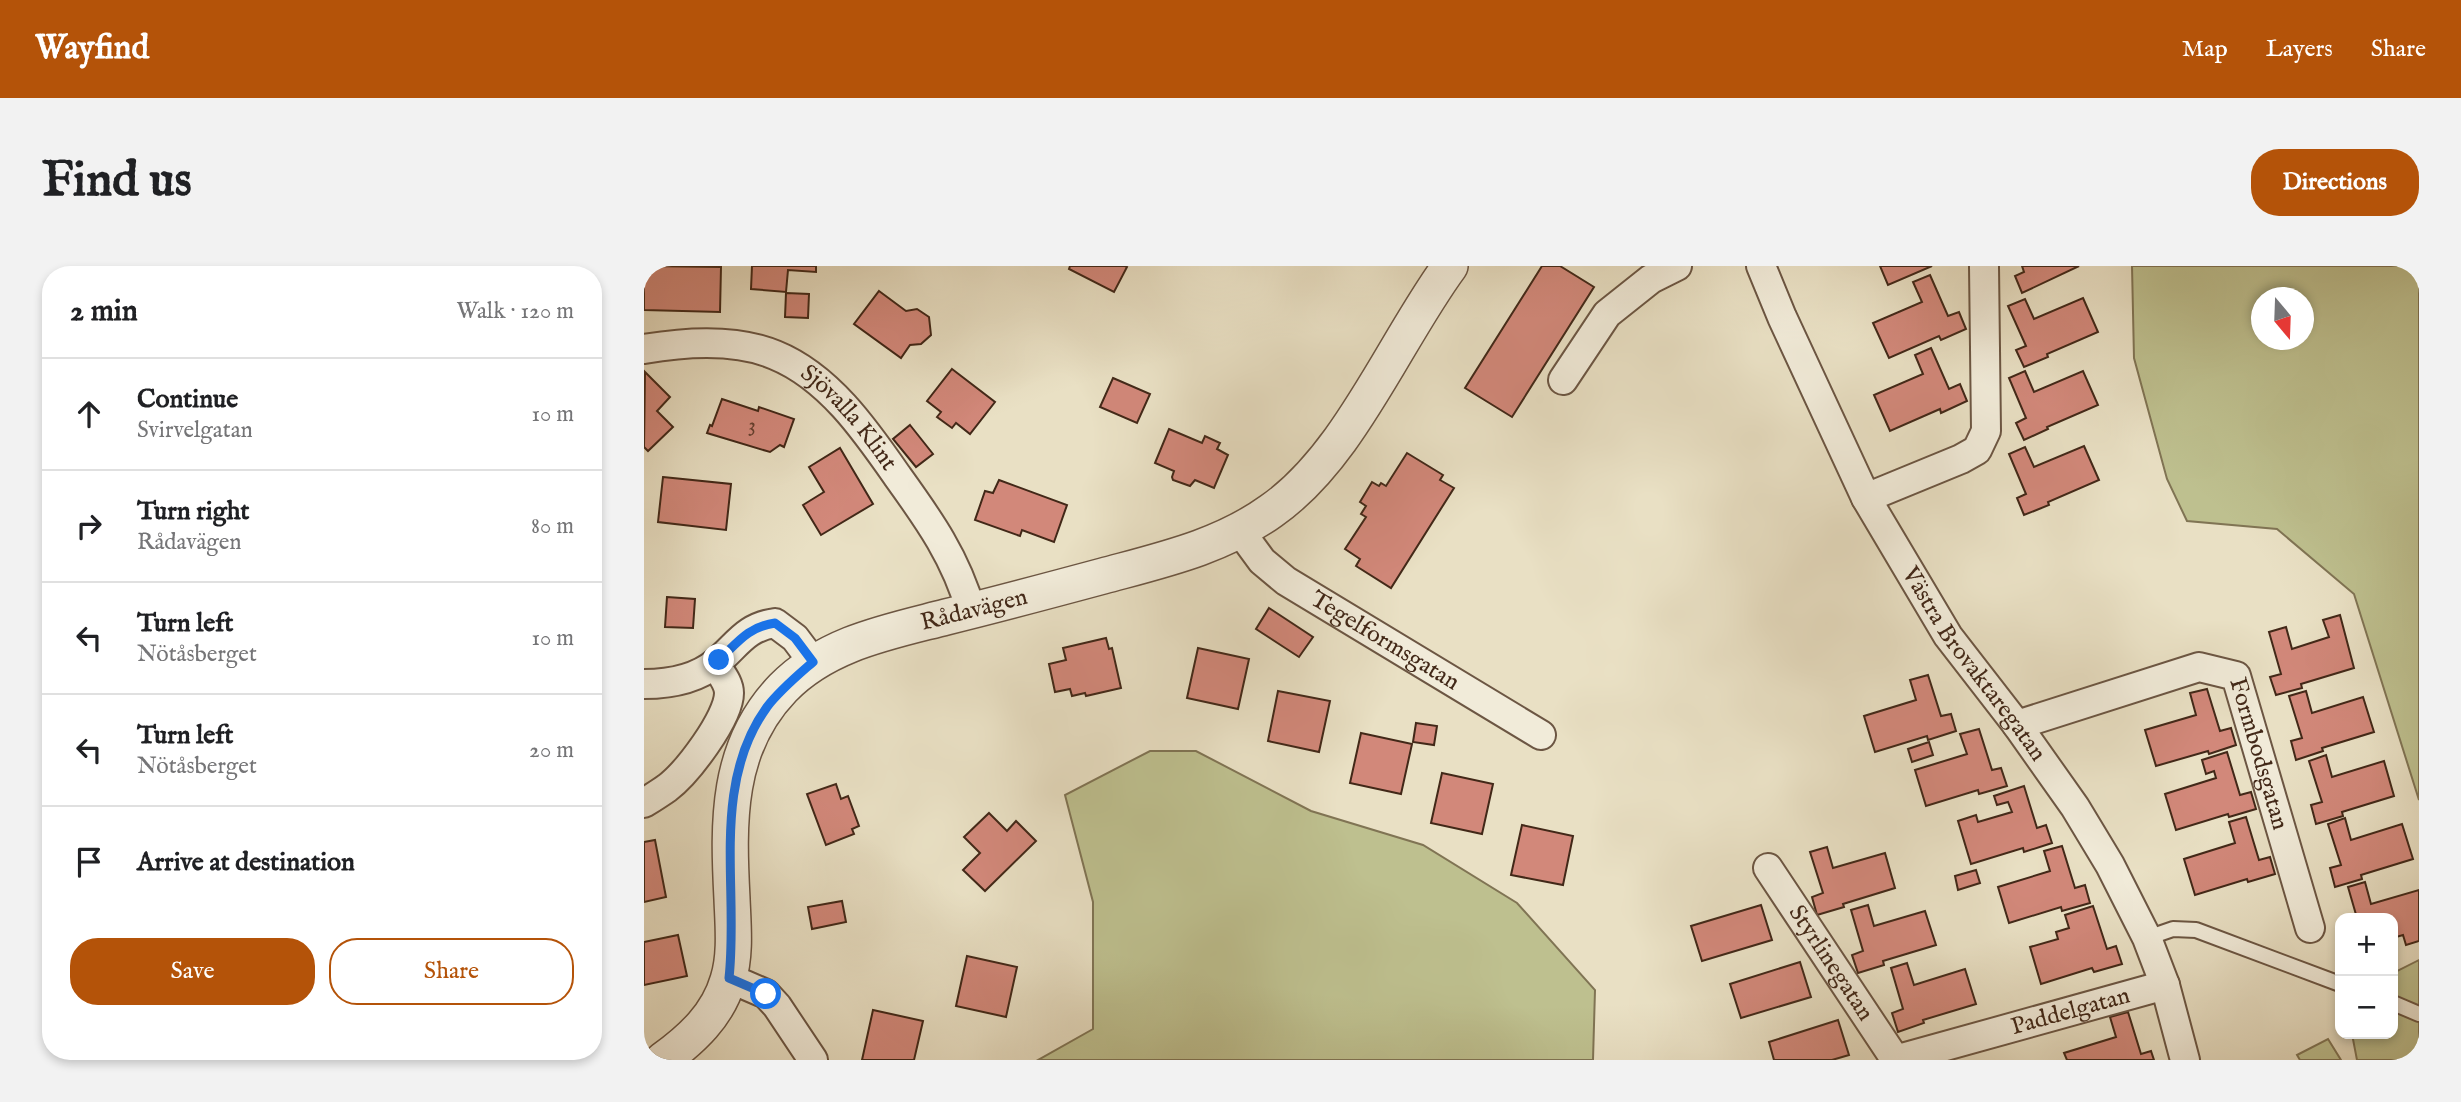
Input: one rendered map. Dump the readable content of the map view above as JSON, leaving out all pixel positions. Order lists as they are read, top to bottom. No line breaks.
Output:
{"streets":{"street":["Sjövalla Klint","Rådavägen","Tegelformsgatan","Västra Brovaktaregatan","Formbodsgatan","Styrlinegatan","Paddelgatan"]},"crossings":[["Sjövalla Klint","Rådavägen"],["Rådavägen","Tegelformsgatan"],["Västra Brovaktaregatan","Formbodsgatan"],["Västra Brovaktaregatan","Paddelgatan"],["Styrlinegatan","Paddelgatan"]],"house_numbers":["3"],"north":"bottom","page":{"header":"Wayfind","nav":["Map","Layers","Share"],"buttons":["Directions",["Save","Share"]],"title":"Find us","heading":["2 min","Walk · 120 m"],"list":[["Continue","Svirvelgatan","10 m"],["Turn right","Rådavägen","80 m"],["Turn left","Nötåsberget","10 m"],["Turn left","Nötåsberget","20 m"],"Arrive at destination"],"map_buttons":["+","−"]}}
